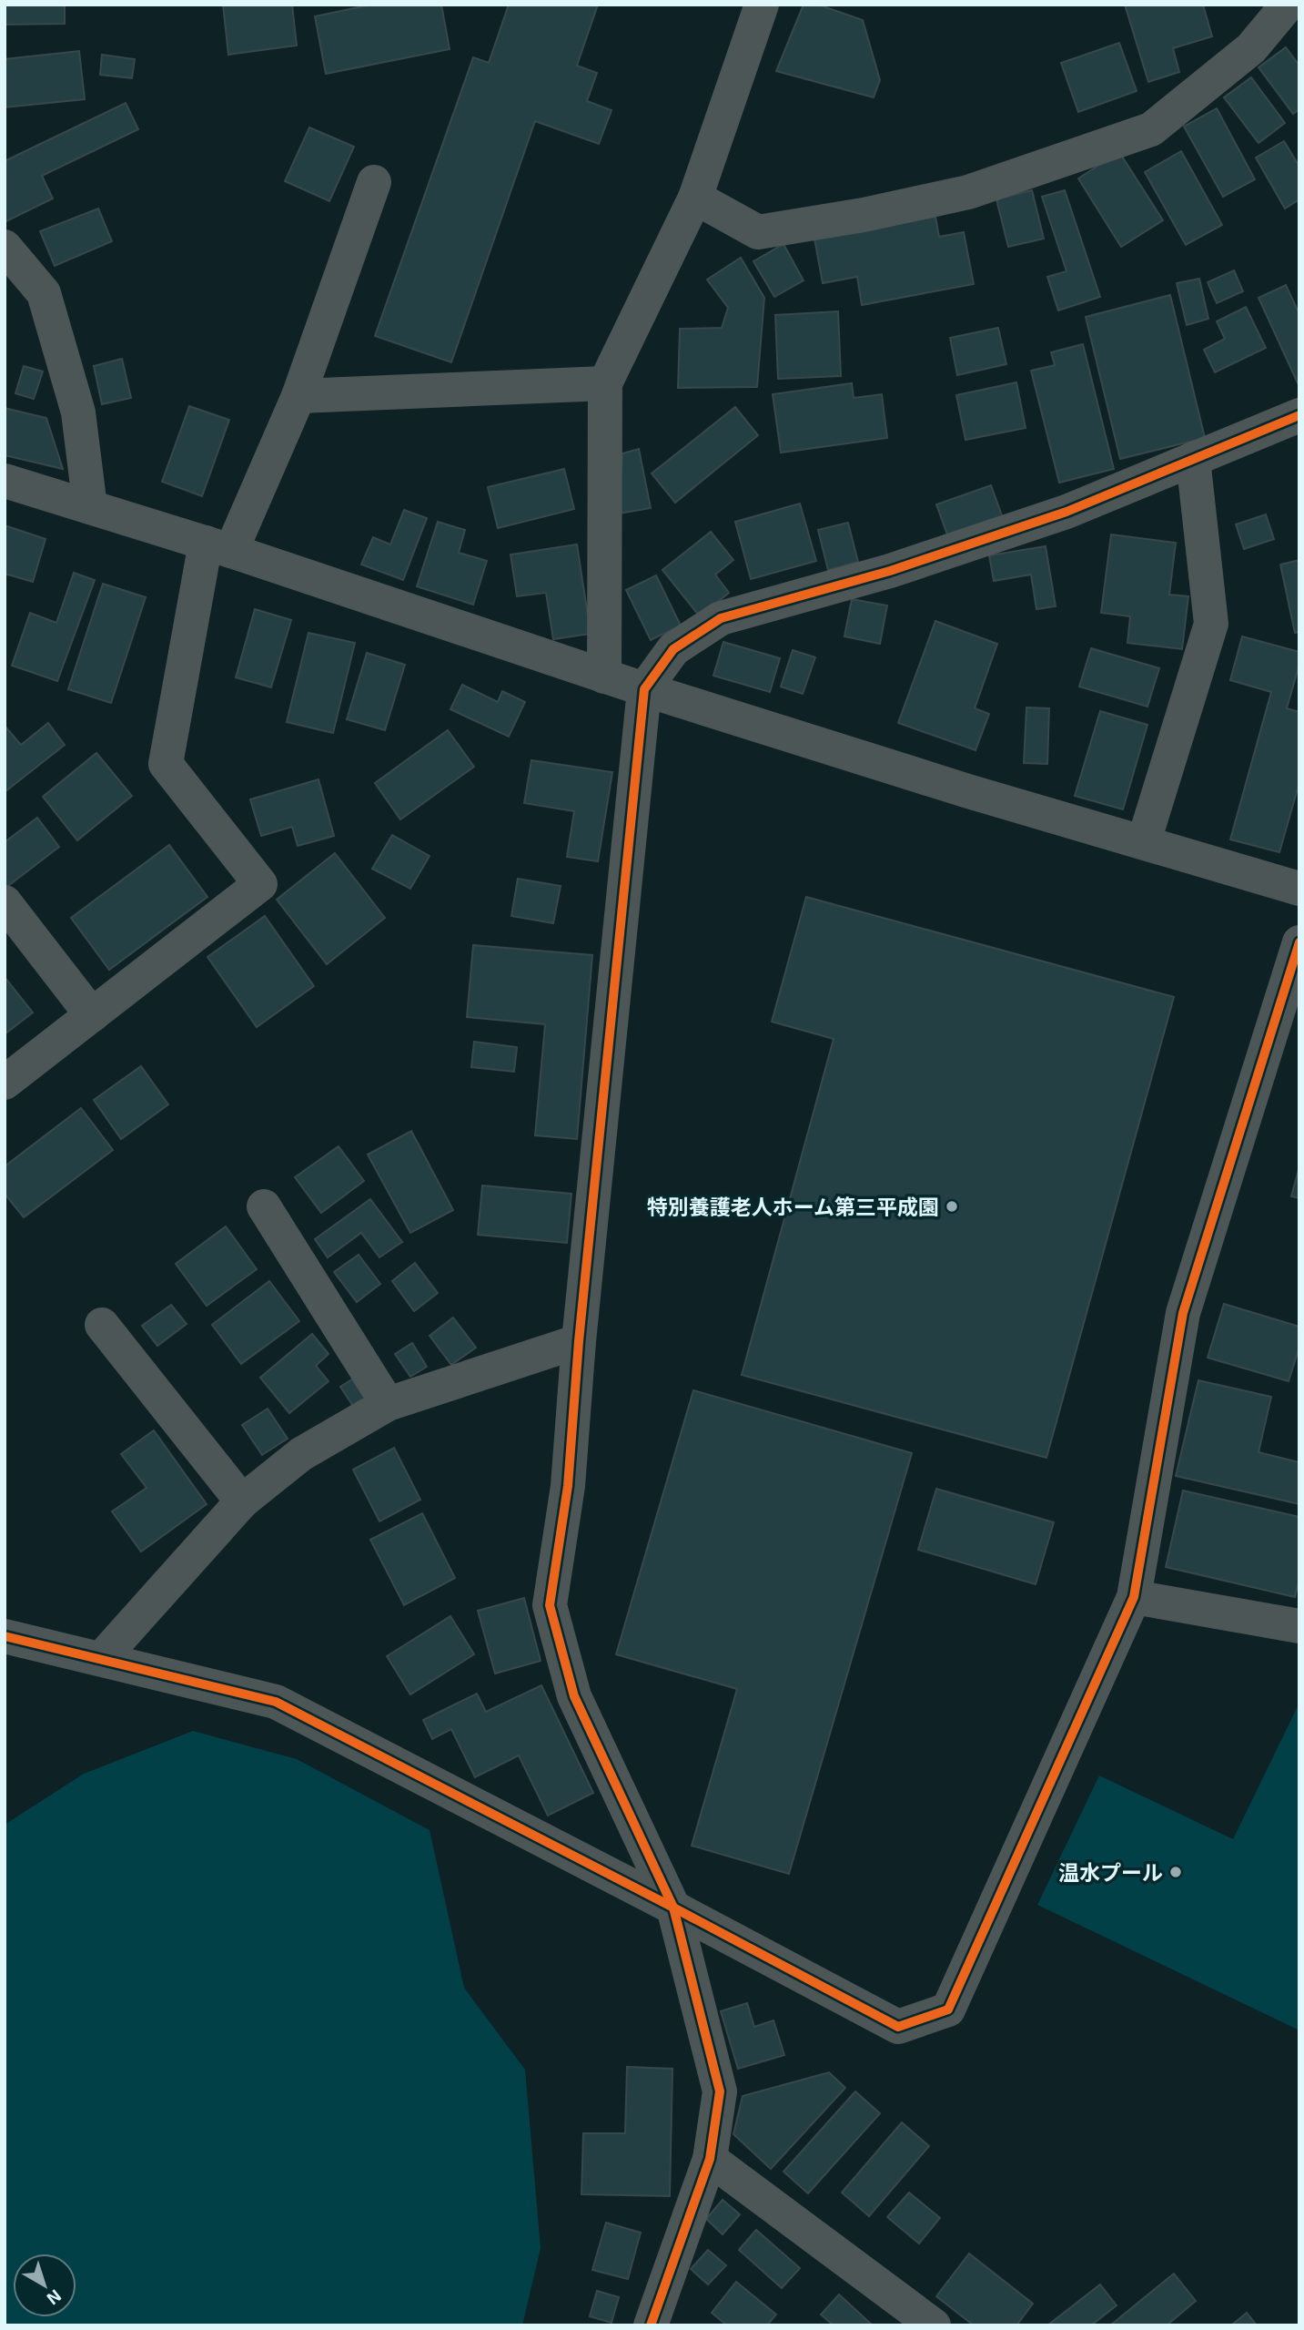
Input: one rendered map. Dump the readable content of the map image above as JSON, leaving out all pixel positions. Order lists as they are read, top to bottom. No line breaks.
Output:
{"places":["特別養護老人ホーム第三平成園","温水プール"],"north":"bottom right"}
